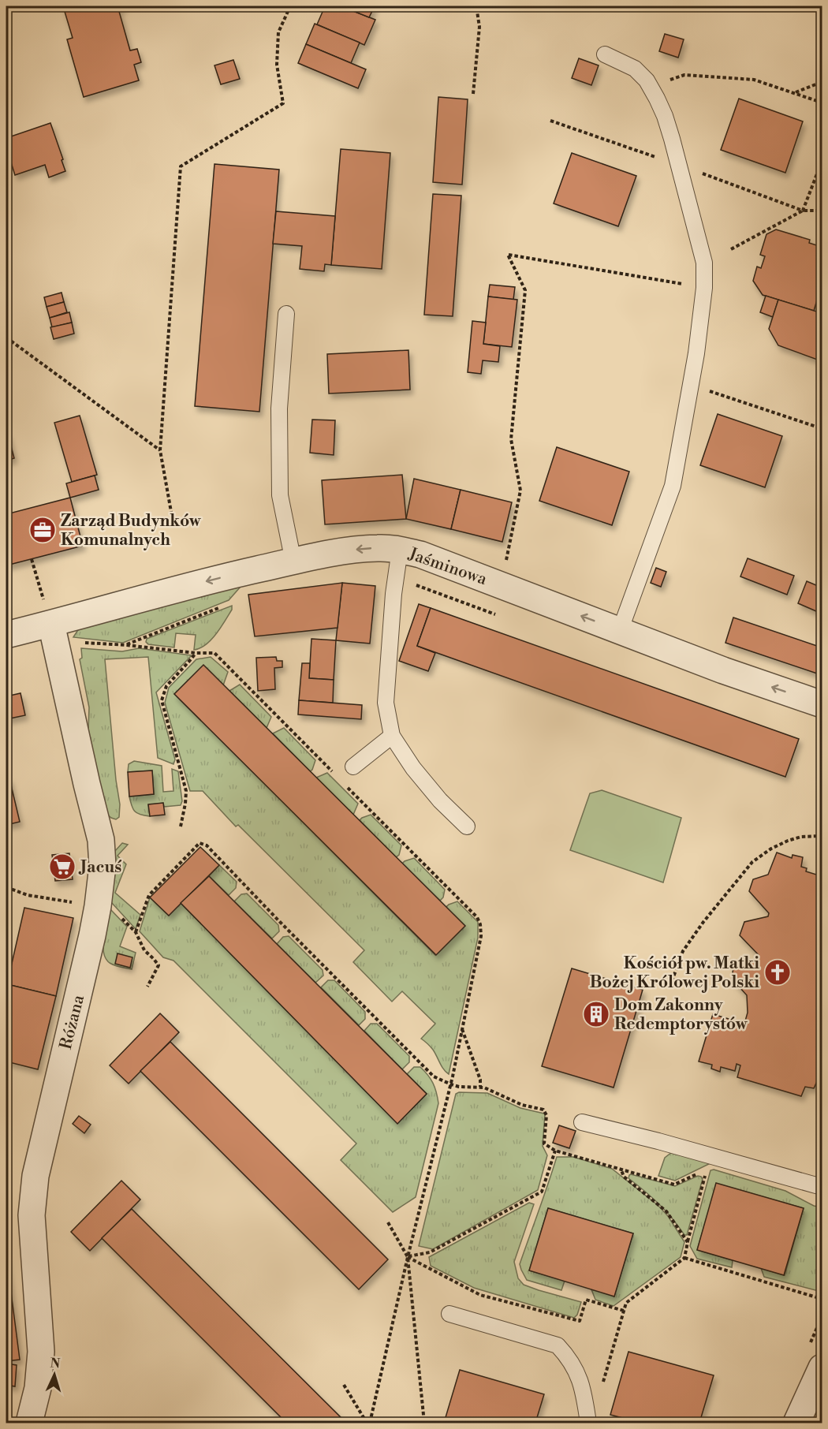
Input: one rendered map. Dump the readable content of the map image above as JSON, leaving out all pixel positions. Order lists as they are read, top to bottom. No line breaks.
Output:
{"streets":{"street":["Jaśminowa","Różana"]},"crossings":[["Jaśminowa","Różana"]],"one_way":["Jaśminowa"],"places":{"office":["Zarząd Budynków Komunalnych"],"supermarket":["Jacuś"],"church":["Kościół pw. Matki Bożej Królowej Polski"],"building":["Dom Zakonny Redemptorystów"]},"north":"top"}
